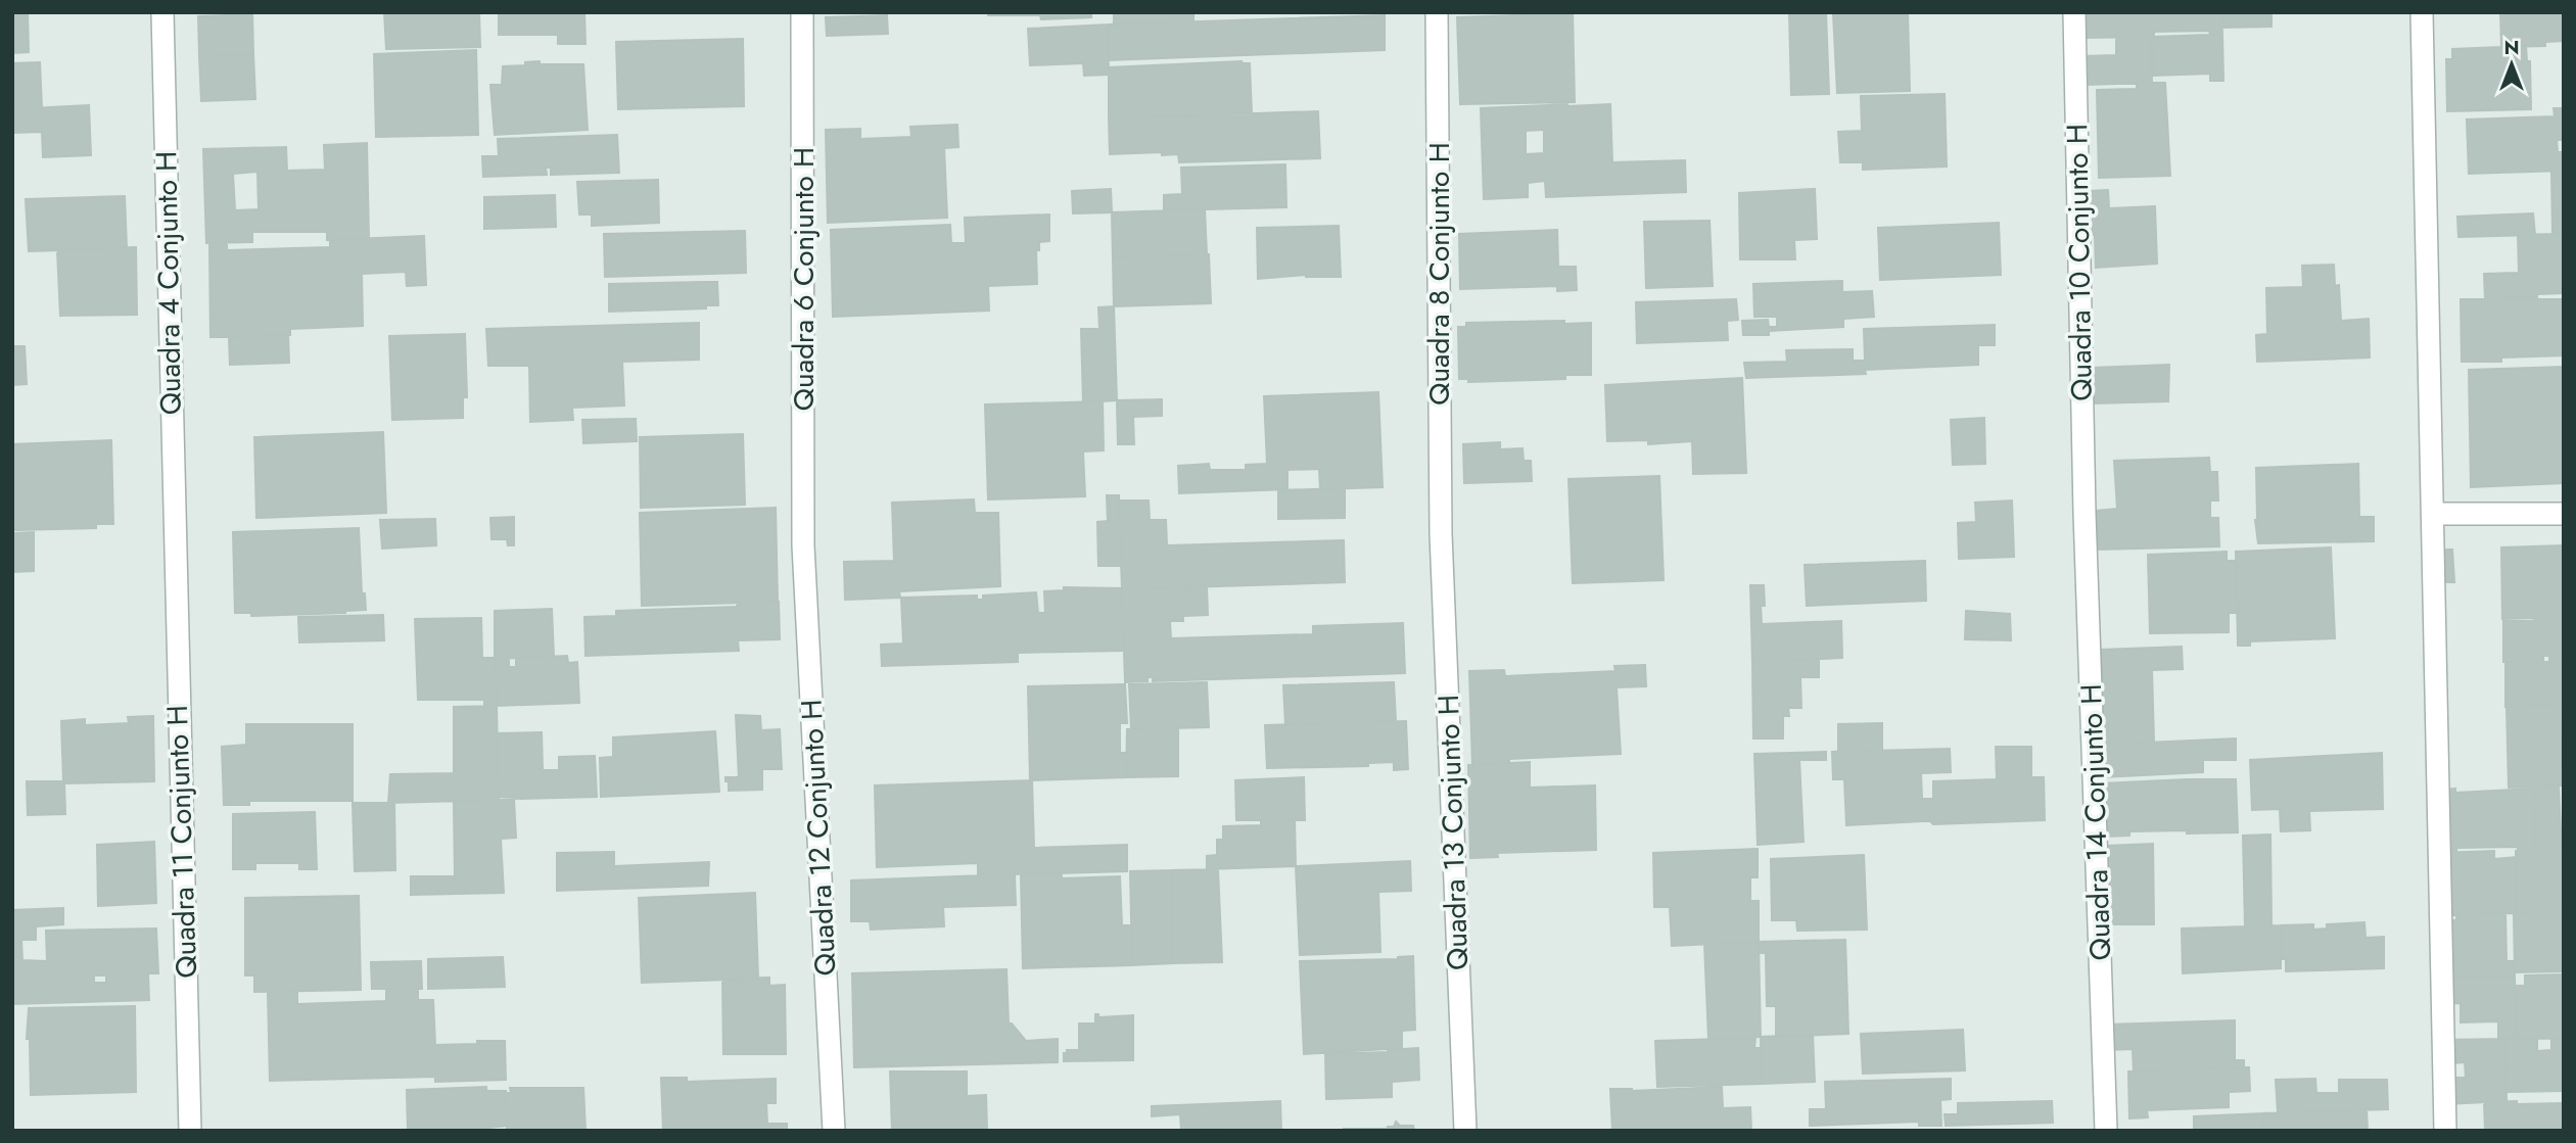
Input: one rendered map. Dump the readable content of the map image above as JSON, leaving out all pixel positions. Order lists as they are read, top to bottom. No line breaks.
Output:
{"streets":{"street":["Quadra 10 Conjunto H","Quadra 8 Conjunto H","Quadra 6 Conjunto H","Quadra 4 Conjunto H","Quadra 14 Conjunto H","Quadra 13 Conjunto H","Quadra 12 Conjunto H","Quadra 11 Conjunto H"]},"crossings":[["Quadra 10 Conjunto H","Quadra 14 Conjunto H"],["Quadra 8 Conjunto H","Quadra 13 Conjunto H"],["Quadra 6 Conjunto H","Quadra 12 Conjunto H"],["Quadra 4 Conjunto H","Quadra 11 Conjunto H"]],"north":"top"}
